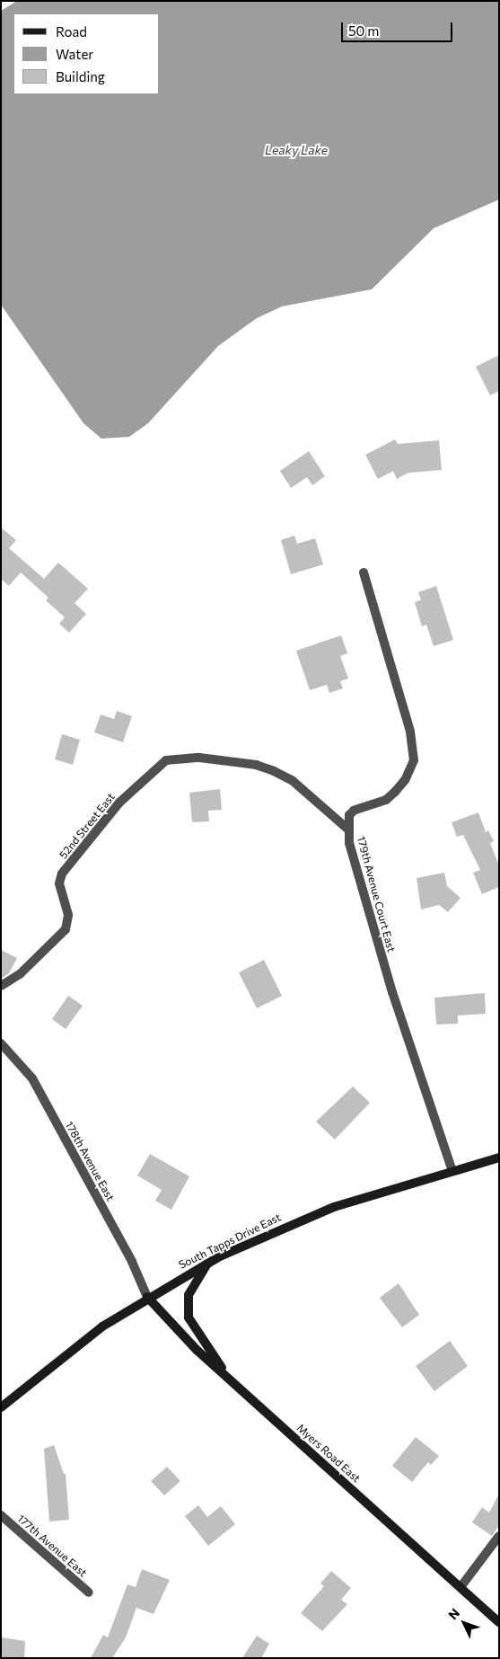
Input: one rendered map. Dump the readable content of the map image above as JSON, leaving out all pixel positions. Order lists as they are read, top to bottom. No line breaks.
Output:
{"streets":{"street":["52nd Street East","179th Avenue Court East","178th Avenue East","South Tapps Drive East","Myers Road East","177th Avenue East"]},"crossings":[["52nd Street East","179th Avenue Court East"],["179th Avenue Court East","South Tapps Drive East"],["178th Avenue East","South Tapps Drive East"],["178th Avenue East","Myers Road East"],["South Tapps Drive East","Myers Road East"]],"water":["Leaky Lake"],"legend":["Road","Water","Building"],"scale_bar":"50 m","north":"top left"}
